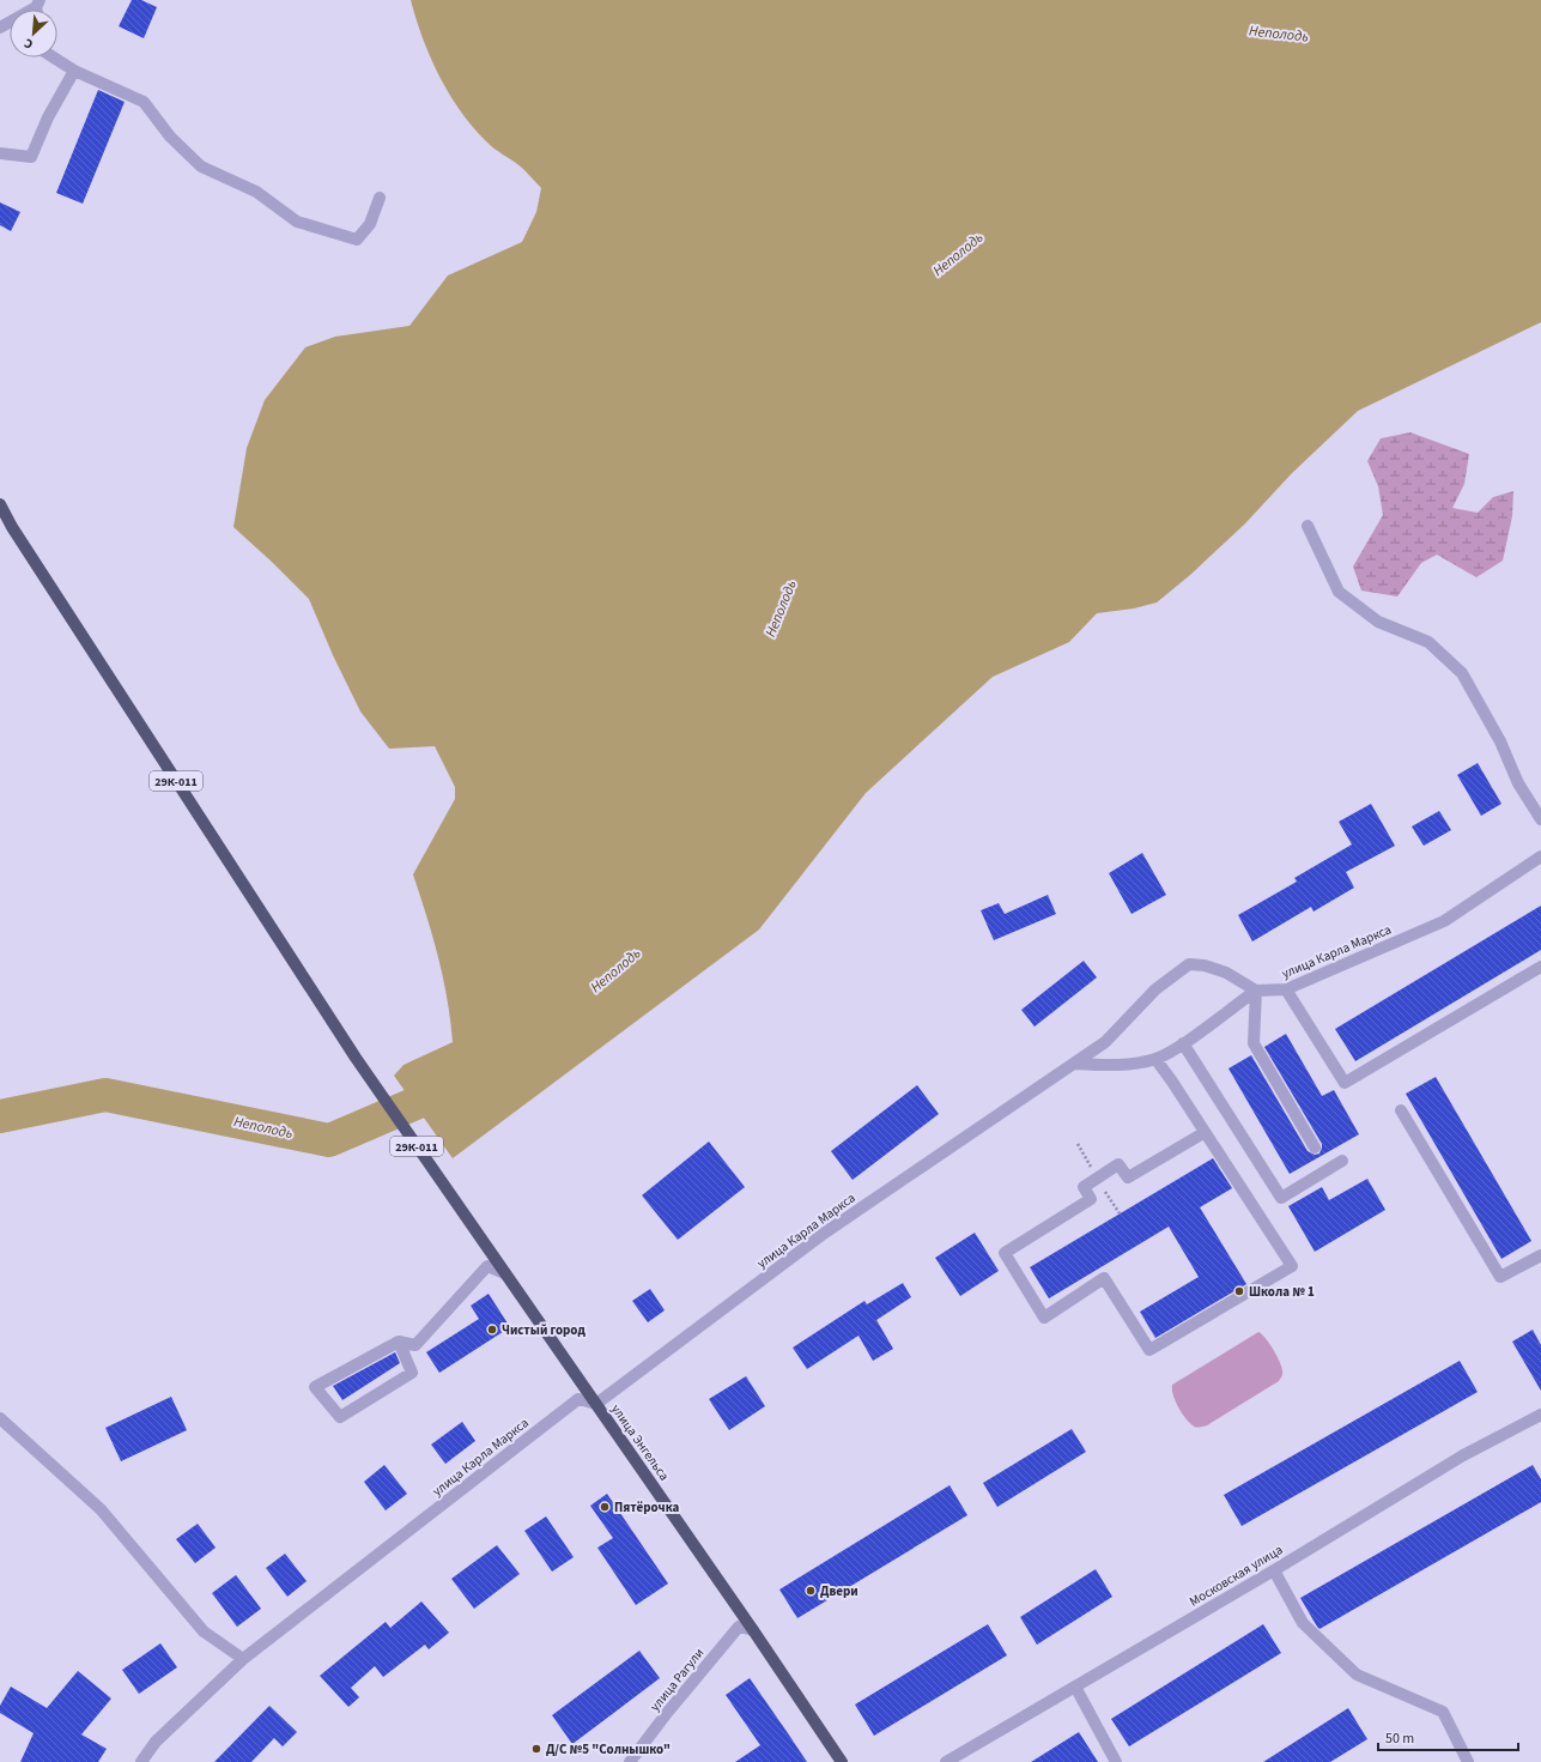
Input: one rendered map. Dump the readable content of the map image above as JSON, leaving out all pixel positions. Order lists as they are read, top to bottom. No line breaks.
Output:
{"streets":{"main road":["29К-011","улица Энгельса"],"street":["улица Карла Маркса","Московская улица","улица Рагули"]},"crossings":[["улица Карла Маркса","улица Энгельса"],["улица Энгельса","улица Рагули"]],"water":["Неполодь"],"places":["Школа № 1","Чистый город","Пятёрочка","Двери","Д/С №5 \"Солнышко\""],"scale_bar":"50 m","north":"bottom left"}
